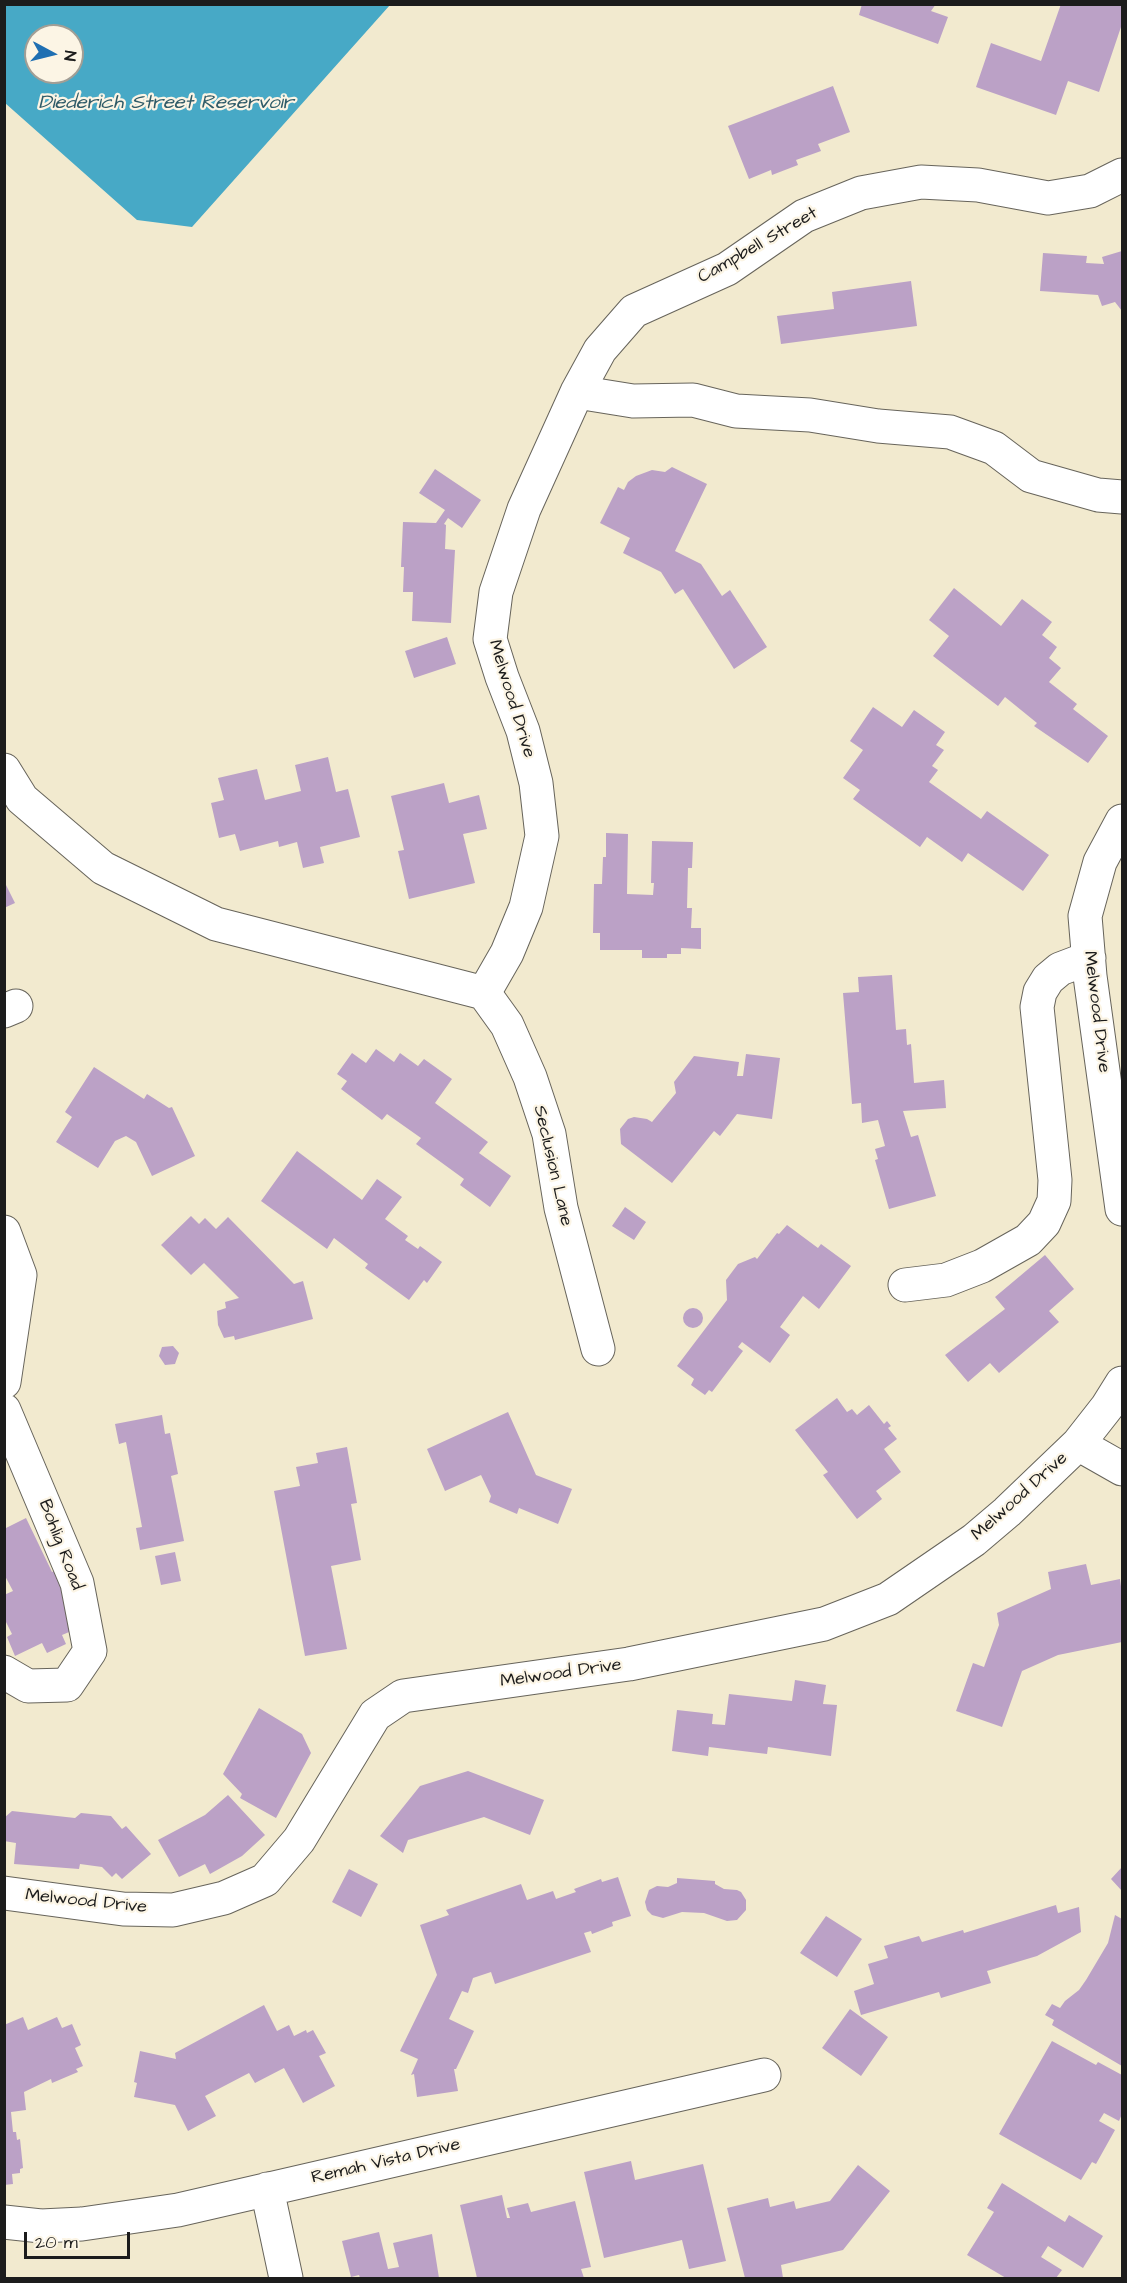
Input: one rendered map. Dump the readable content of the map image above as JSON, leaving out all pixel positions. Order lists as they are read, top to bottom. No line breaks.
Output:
{"streets":{"street":["Campbell Street","Melwood Drive","Seclusion Lane","Bohlig Road","Remah Vista Drive"]},"crossings":[["Campbell Street","Melwood Drive"],["Melwood Drive","Seclusion Lane"]],"water":["Diederich Street Reservoir"],"scale_bar":"20 m","north":"right"}
